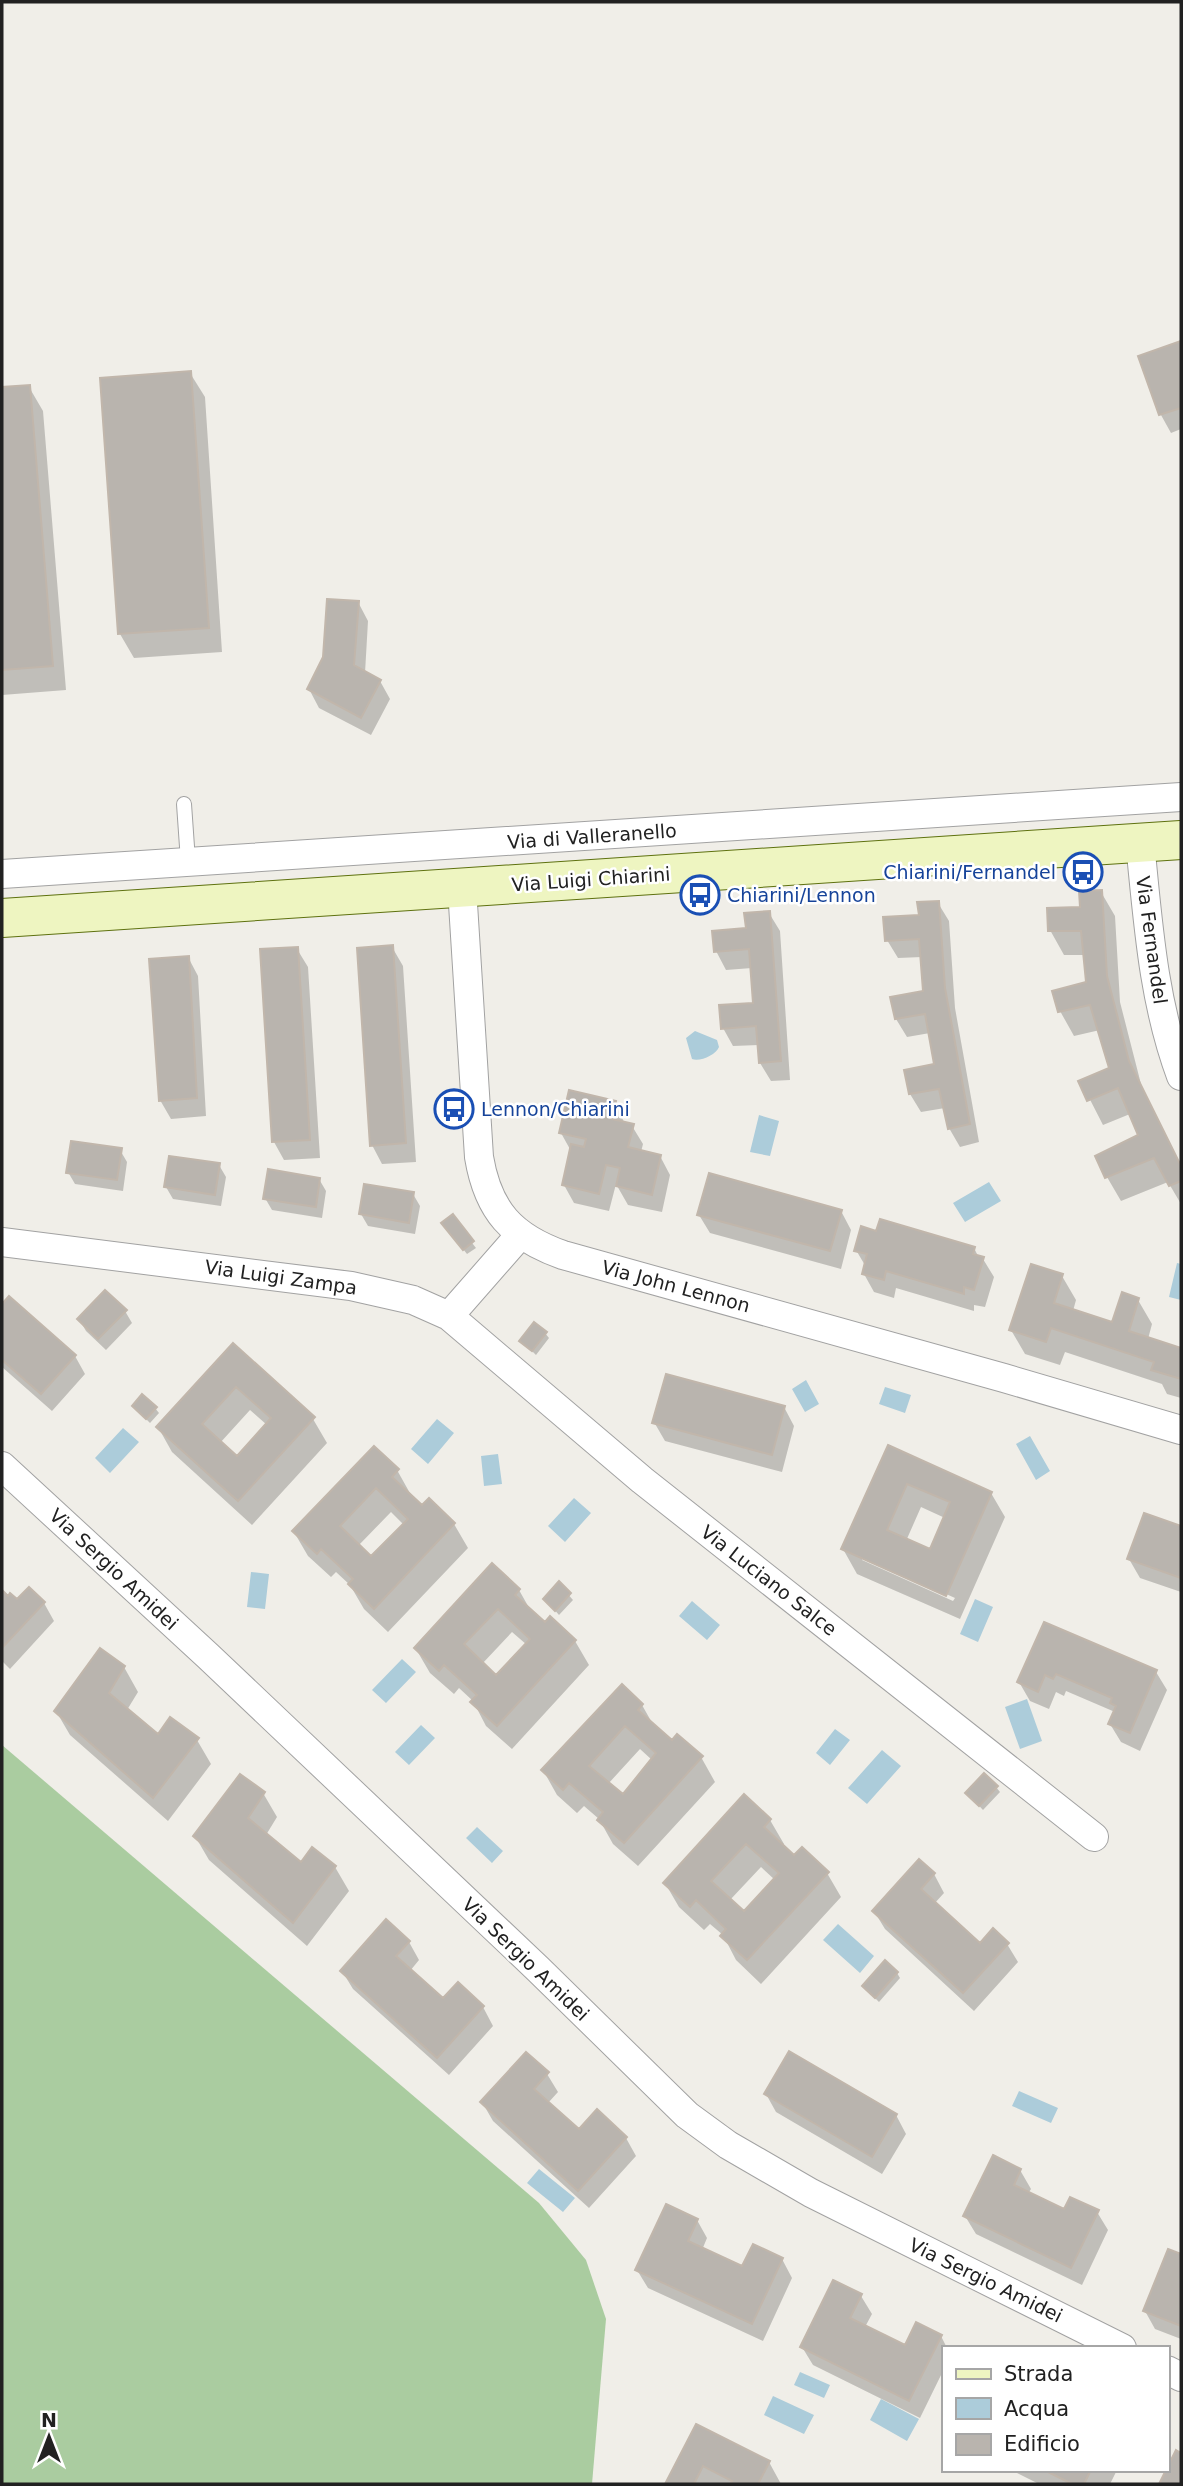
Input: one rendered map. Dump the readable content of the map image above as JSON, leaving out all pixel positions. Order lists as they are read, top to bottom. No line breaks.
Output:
{"streets":{"street":["Via di Valleranello","Via Luigi Chiarini","Via Fernandel","Via Luigi Zampa","Via John Lennon","Via Sergio Amidei","Via Luciano Salce"]},"crossings":[["Via Luigi Chiarini","Via Fernandel"],["Via Luigi Chiarini","Via John Lennon"],["Via Luigi Zampa","Via Luciano Salce"]],"places":{"bus stop":["Chiarini/Fernandel","Chiarini/Lennon","Lennon/Chiarini"]},"legend":["Strada","Acqua","Edificio"],"north":"top"}
